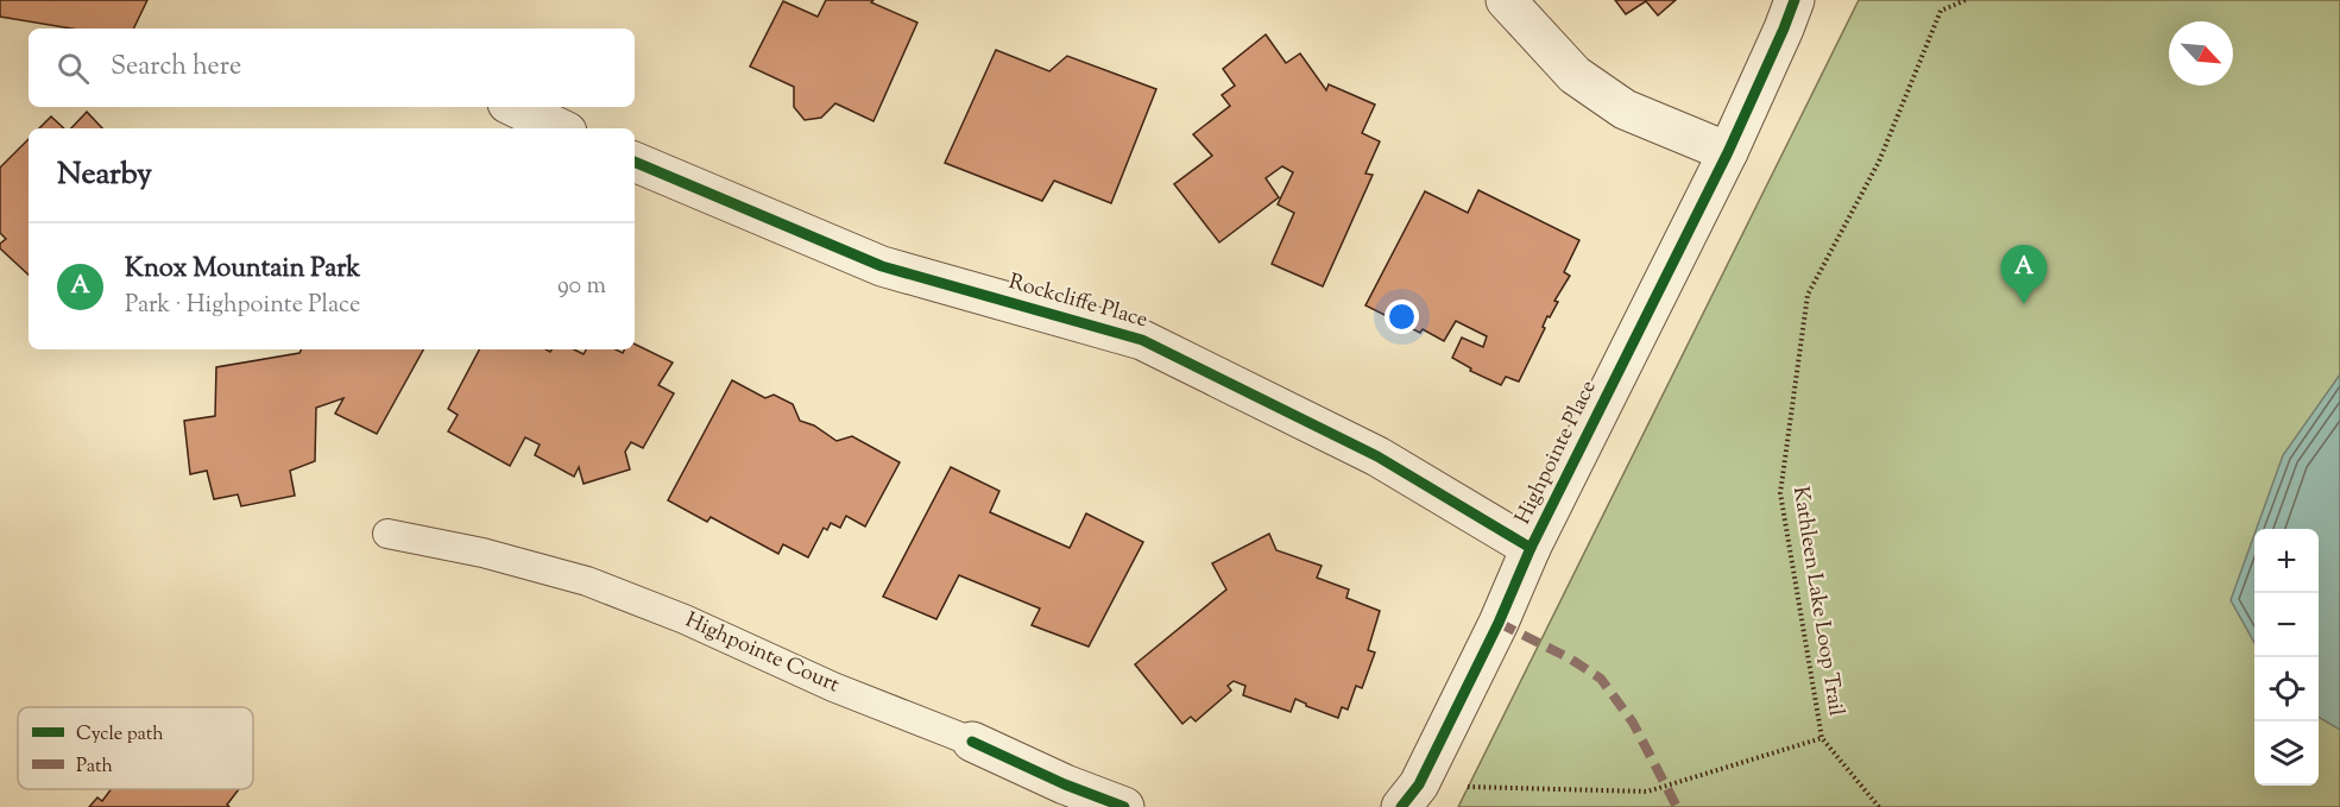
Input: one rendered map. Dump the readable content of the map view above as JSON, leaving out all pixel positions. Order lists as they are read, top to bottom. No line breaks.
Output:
{"streets":{"street":["Rockcliffe Place","Highpointe Place","Highpointe Court"],"path":["Kathleen Lake Loop Trail"]},"crossings":[["Rockcliffe Place","Highpointe Place"]],"legend":["Cycle path","Path"],"north":"bottom right","page":{"search":"Search here","heading":"Nearby","list":[{"mark":"A","name":"Knox Mountain Park","note":"Park · Highpointe Place","value":"90 m"}],"pins":"A","map_buttons":["+","−"]}}
